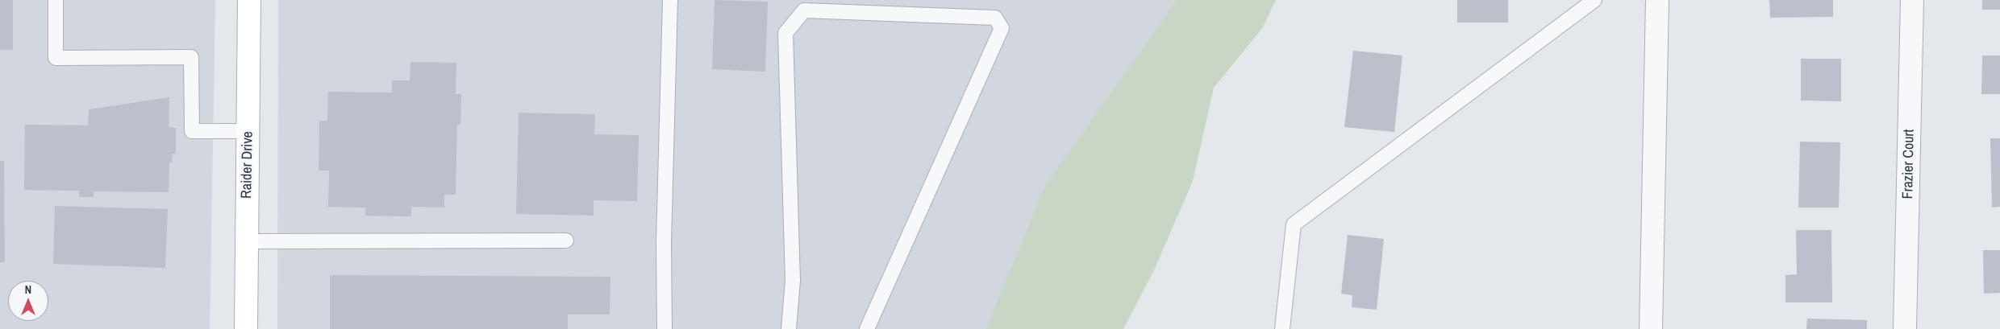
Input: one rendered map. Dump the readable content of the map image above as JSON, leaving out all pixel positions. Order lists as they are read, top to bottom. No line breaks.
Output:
{"streets":{"main road":["Raider Drive"],"street":["Frazier Court"]},"north":"top"}
